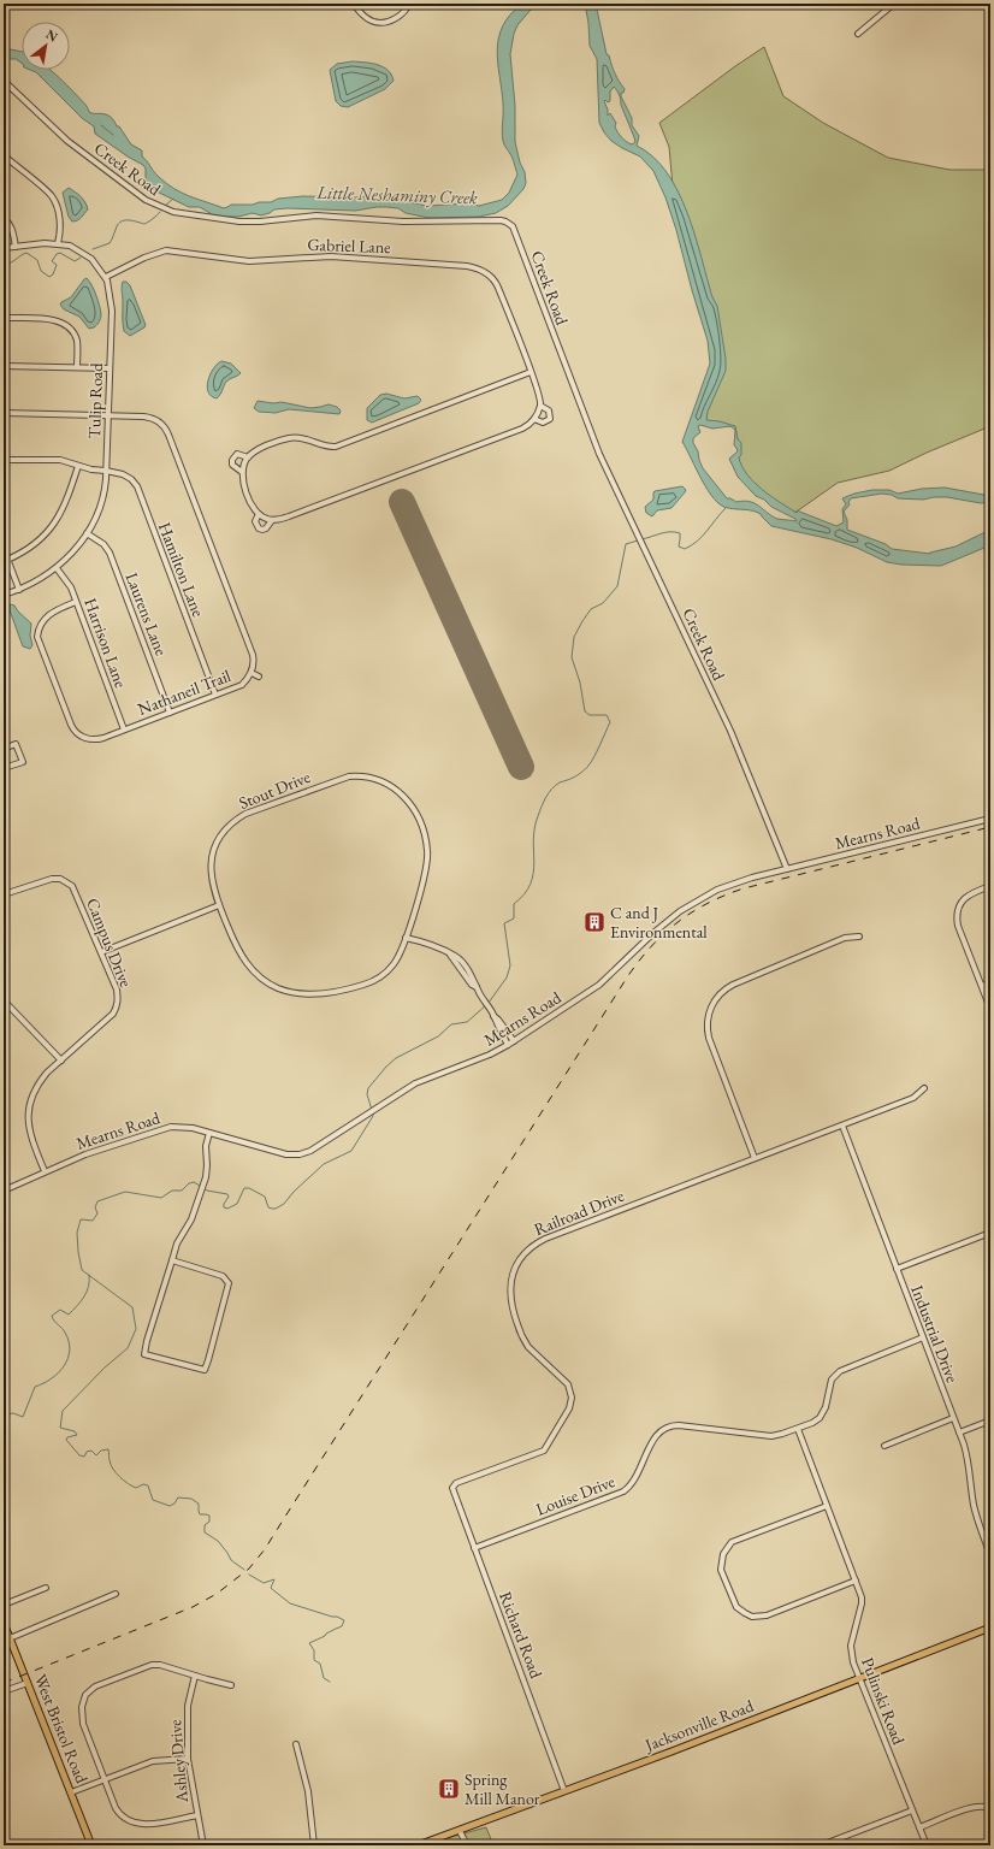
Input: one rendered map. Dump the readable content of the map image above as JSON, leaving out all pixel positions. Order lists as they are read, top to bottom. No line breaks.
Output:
{"streets":{"main road":["Jacksonville Road","West Bristol Road"],"street":["Creek Road","Gabriel Lane","Tulip Road","Hamilton Lane","Laurens Lane","Harrison Lane","Nathaneil Trail","Stout Drive","Mearns Road","Campus Drive","Railroad Drive","Industrial Drive","Louise Drive","Richard Road","Pulinski Road","Ashley Drive"]},"crossings":[["Creek Road","Mearns Road"],["Gabriel Lane","Tulip Road"],["Tulip Road","Hamilton Lane"],["Tulip Road","Laurens Lane"],["Tulip Road","Harrison Lane"],["Tulip Road","Nathaneil Trail"],["Hamilton Lane","Nathaneil Trail"],["Laurens Lane","Nathaneil Trail"],["Harrison Lane","Nathaneil Trail"],["Mearns Road","Campus Drive"],["Railroad Drive","Industrial Drive"],["Railroad Drive","Richard Road"],["Industrial Drive","Louise Drive"],["Louise Drive","Richard Road"],["Louise Drive","Pulinski Road"],["Richard Road","Jacksonville Road"],["Pulinski Road","Jacksonville Road"]],"water":["Little Neshaminy Creek"],"places":{"building":["C and J Environmental","Spring Mill Manor"]},"north":"top right"}
